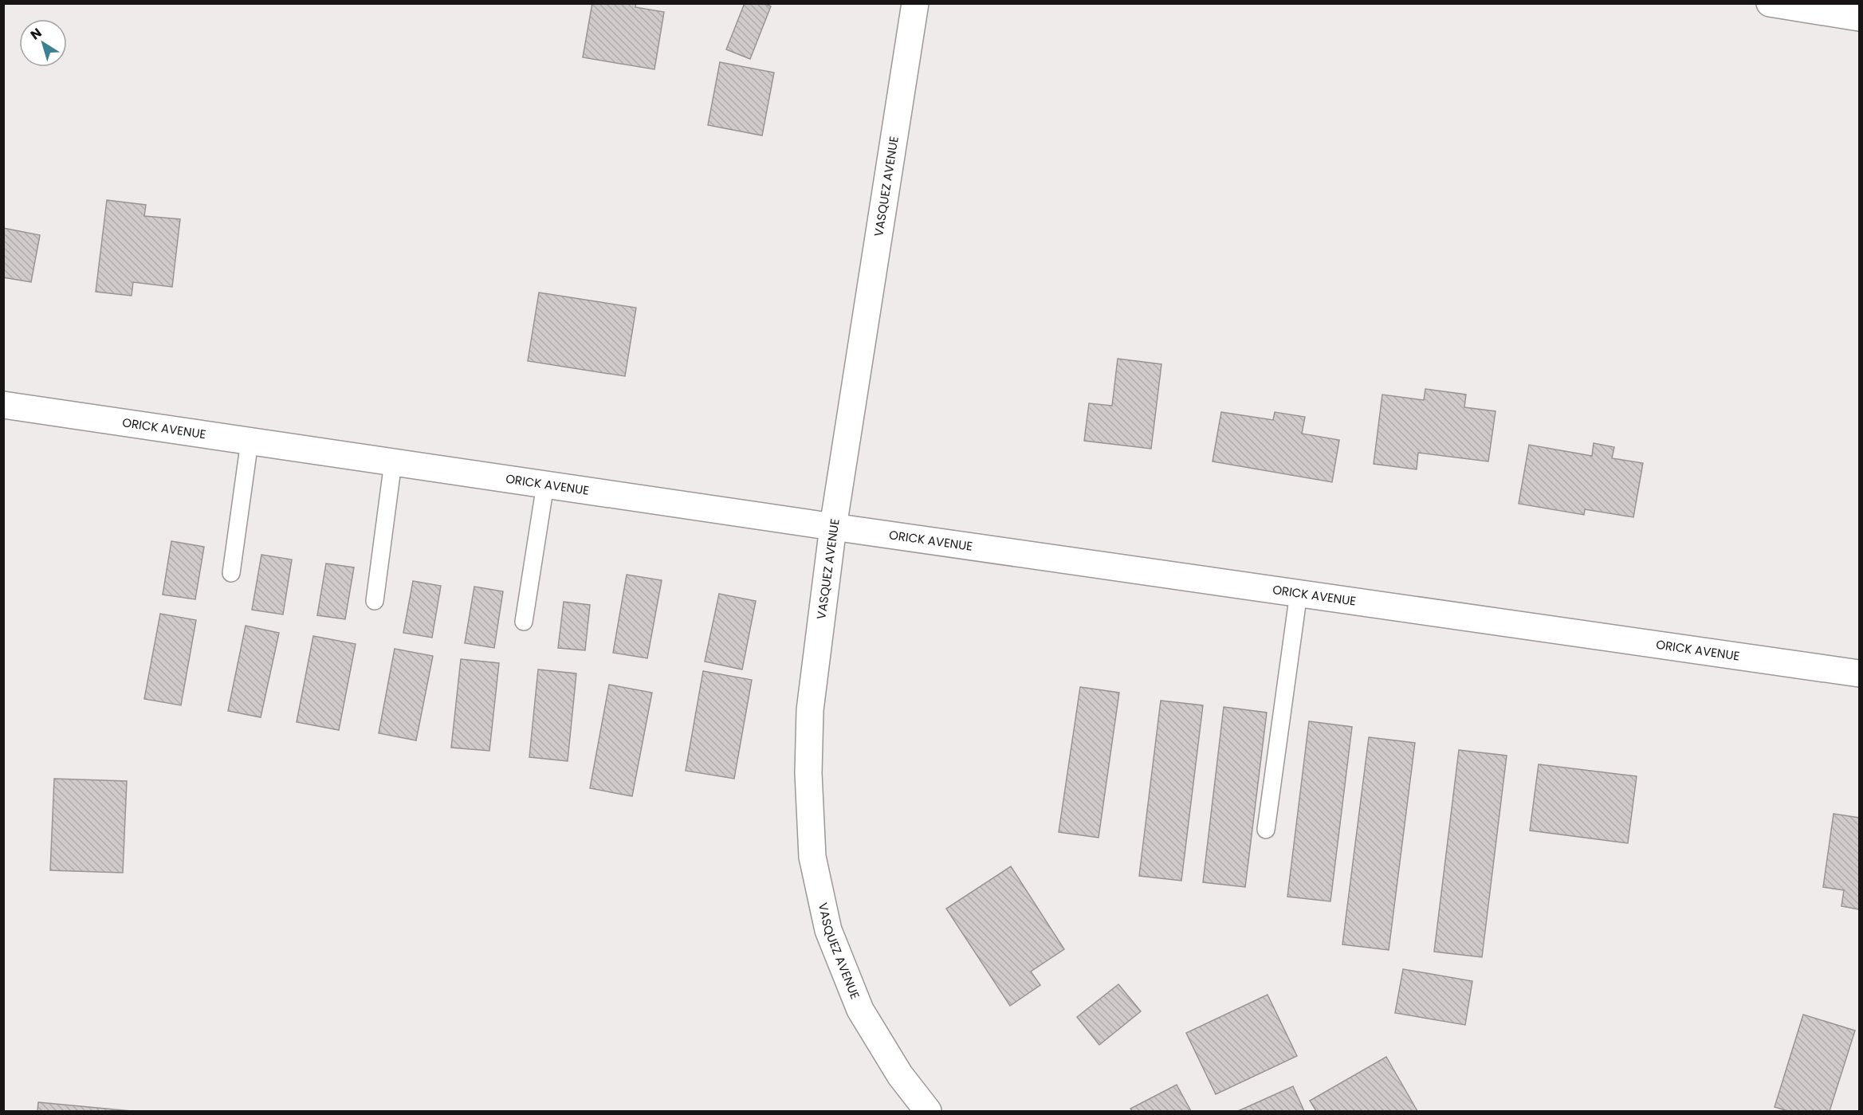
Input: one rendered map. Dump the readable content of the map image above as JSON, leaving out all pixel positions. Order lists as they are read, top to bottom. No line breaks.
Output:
{"streets":{"street":["VASQUEZ AVENUE","ORICK AVENUE"]},"crossings":[["VASQUEZ AVENUE","ORICK AVENUE"]],"north":"top left"}
